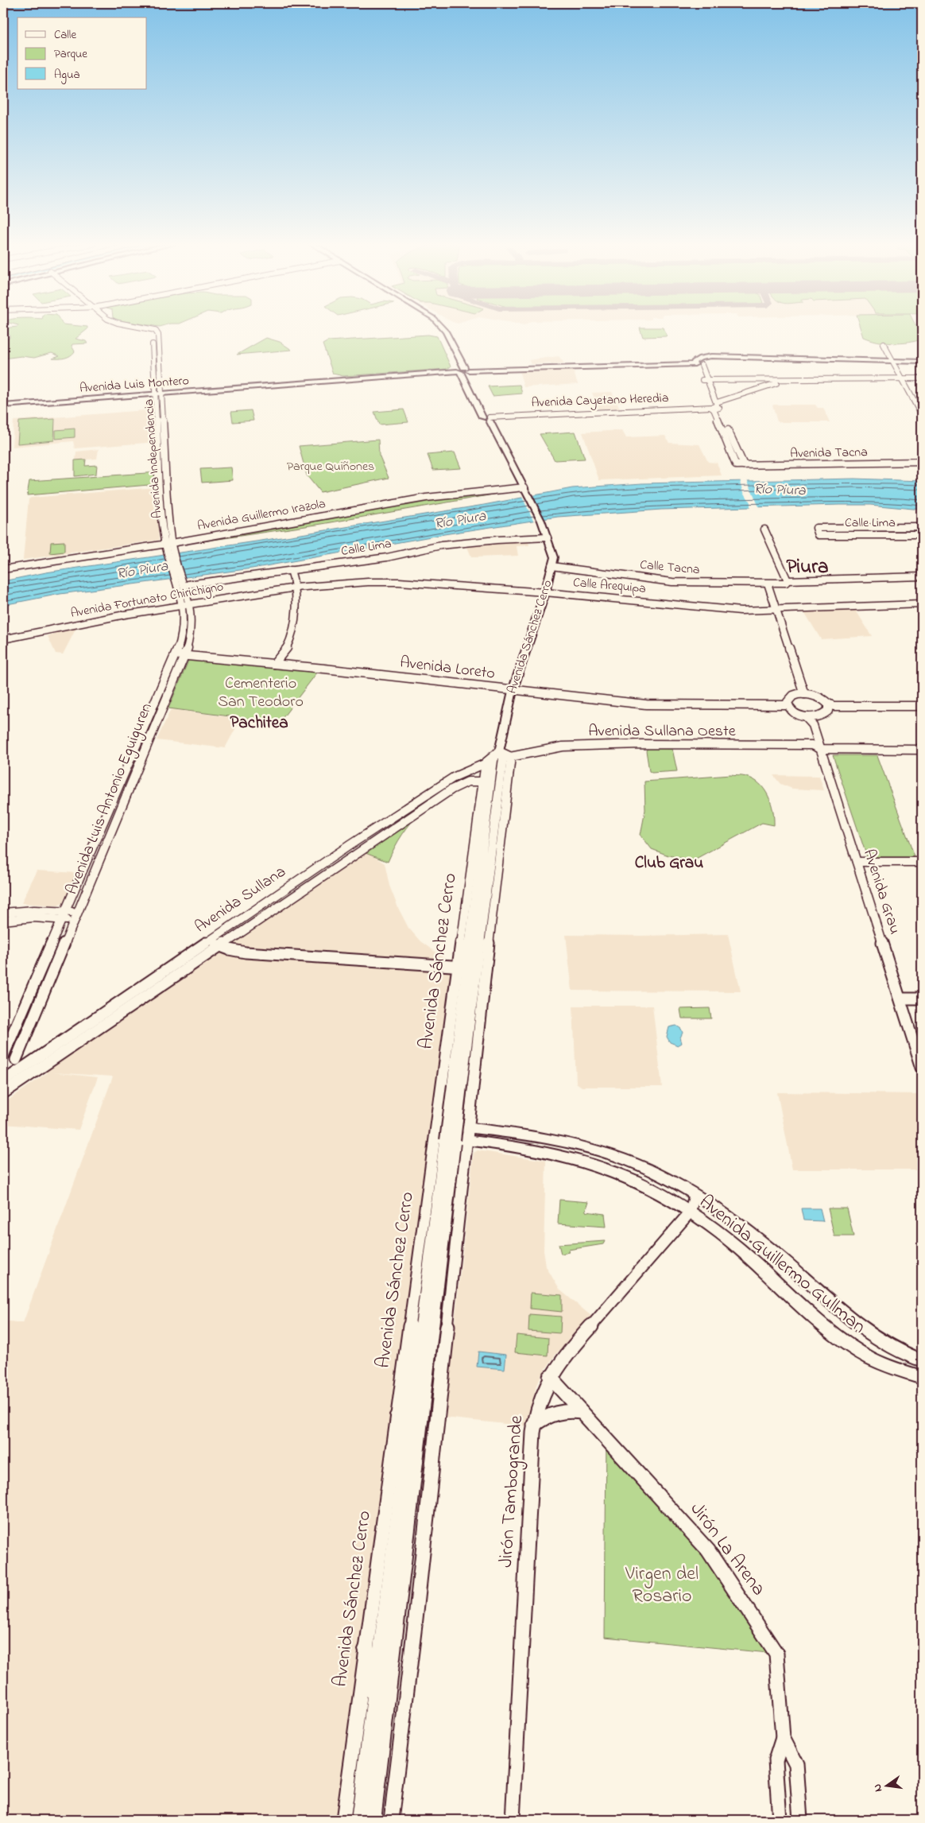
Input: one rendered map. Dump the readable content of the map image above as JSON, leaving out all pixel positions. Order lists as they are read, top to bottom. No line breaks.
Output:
{"streets":{"main road":["Avenida Luis Montero","Avenida Cayetano Heredia","Avenida Tacna","Avenida Independencia","Avenida Guillermo Irazola","Calle Lima","Calle Tacna","Calle Arequipa","Avenida Fortunato Chirichigno","Avenida Sánchez Cerro","Avenida Loreto","Avenida Sullana Oeste","Avenida Luis Antonio Eguiguren","Avenida Grau","Avenida Sullana","Avenida Guillermo Gullman","Jirón Tambogrande","Jirón La Arena"]},"crossings":[["Avenida Luis Montero","Avenida Independencia"],["Avenida Luis Montero","Avenida Sánchez Cerro"],["Avenida Cayetano Heredia","Avenida Tacna"],["Avenida Cayetano Heredia","Avenida Sánchez Cerro"],["Avenida Independencia","Avenida Guillermo Irazola"],["Avenida Independencia","Avenida Luis Antonio Eguiguren"],["Avenida Guillermo Irazola","Avenida Sánchez Cerro"],["Avenida Guillermo Irazola","Avenida Luis Antonio Eguiguren"],["Calle Lima","Avenida Sánchez Cerro"],["Calle Lima","Avenida Luis Antonio Eguiguren"],["Calle Tacna","Avenida Sánchez Cerro"],["Calle Arequipa","Avenida Fortunato Chirichigno"],["Calle Arequipa","Avenida Sánchez Cerro"],["Avenida Fortunato Chirichigno","Avenida Luis Antonio Eguiguren"],["Avenida Sánchez Cerro","Avenida Loreto"],["Avenida Sánchez Cerro","Avenida Sullana Oeste"],["Avenida Sánchez Cerro","Avenida Sullana"],["Avenida Sánchez Cerro","Avenida Guillermo Gullman"],["Avenida Loreto","Avenida Luis Antonio Eguiguren"],["Avenida Loreto","Avenida Grau"],["Avenida Sullana Oeste","Avenida Grau"],["Avenida Sullana Oeste","Avenida Sullana"],["Avenida Guillermo Gullman","Jirón Tambogrande"],["Jirón Tambogrande","Jirón La Arena"]],"districts":["Piura","Pachitea","Club Grau"],"water":["Río Piura"],"parks":["Parque Quiñones","Cementerio San Teodoro","Virgen del Rosario"],"legend":["Calle","Parque","Agua"],"north":"left"}
